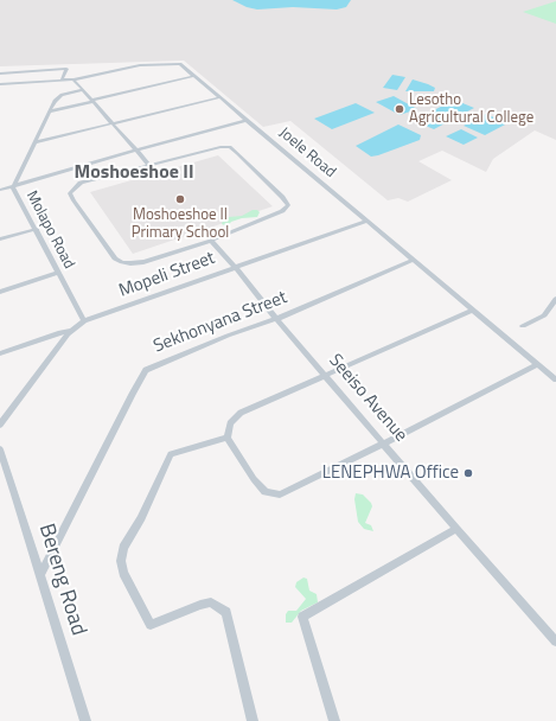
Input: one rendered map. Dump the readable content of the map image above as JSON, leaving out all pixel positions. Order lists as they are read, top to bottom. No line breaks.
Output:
{"streets":{"street":["Joele Road","Molapo Road","Mopeli Street","Sekhonyana Street","Seeiso Avenue","Bereng Road"]},"crossings":[["Joele Road","Mopeli Street"],["Joele Road","Sekhonyana Street"],["Molapo Road","Mopeli Street"],["Mopeli Street","Seeiso Avenue"],["Sekhonyana Street","Seeiso Avenue"],["Sekhonyana Street","Bereng Road"]],"districts":["Moshoeshoe II"],"places":["Lesotho Agricultural College","Moshoeshoe II Primary School","LENEPHWA Office"]}
